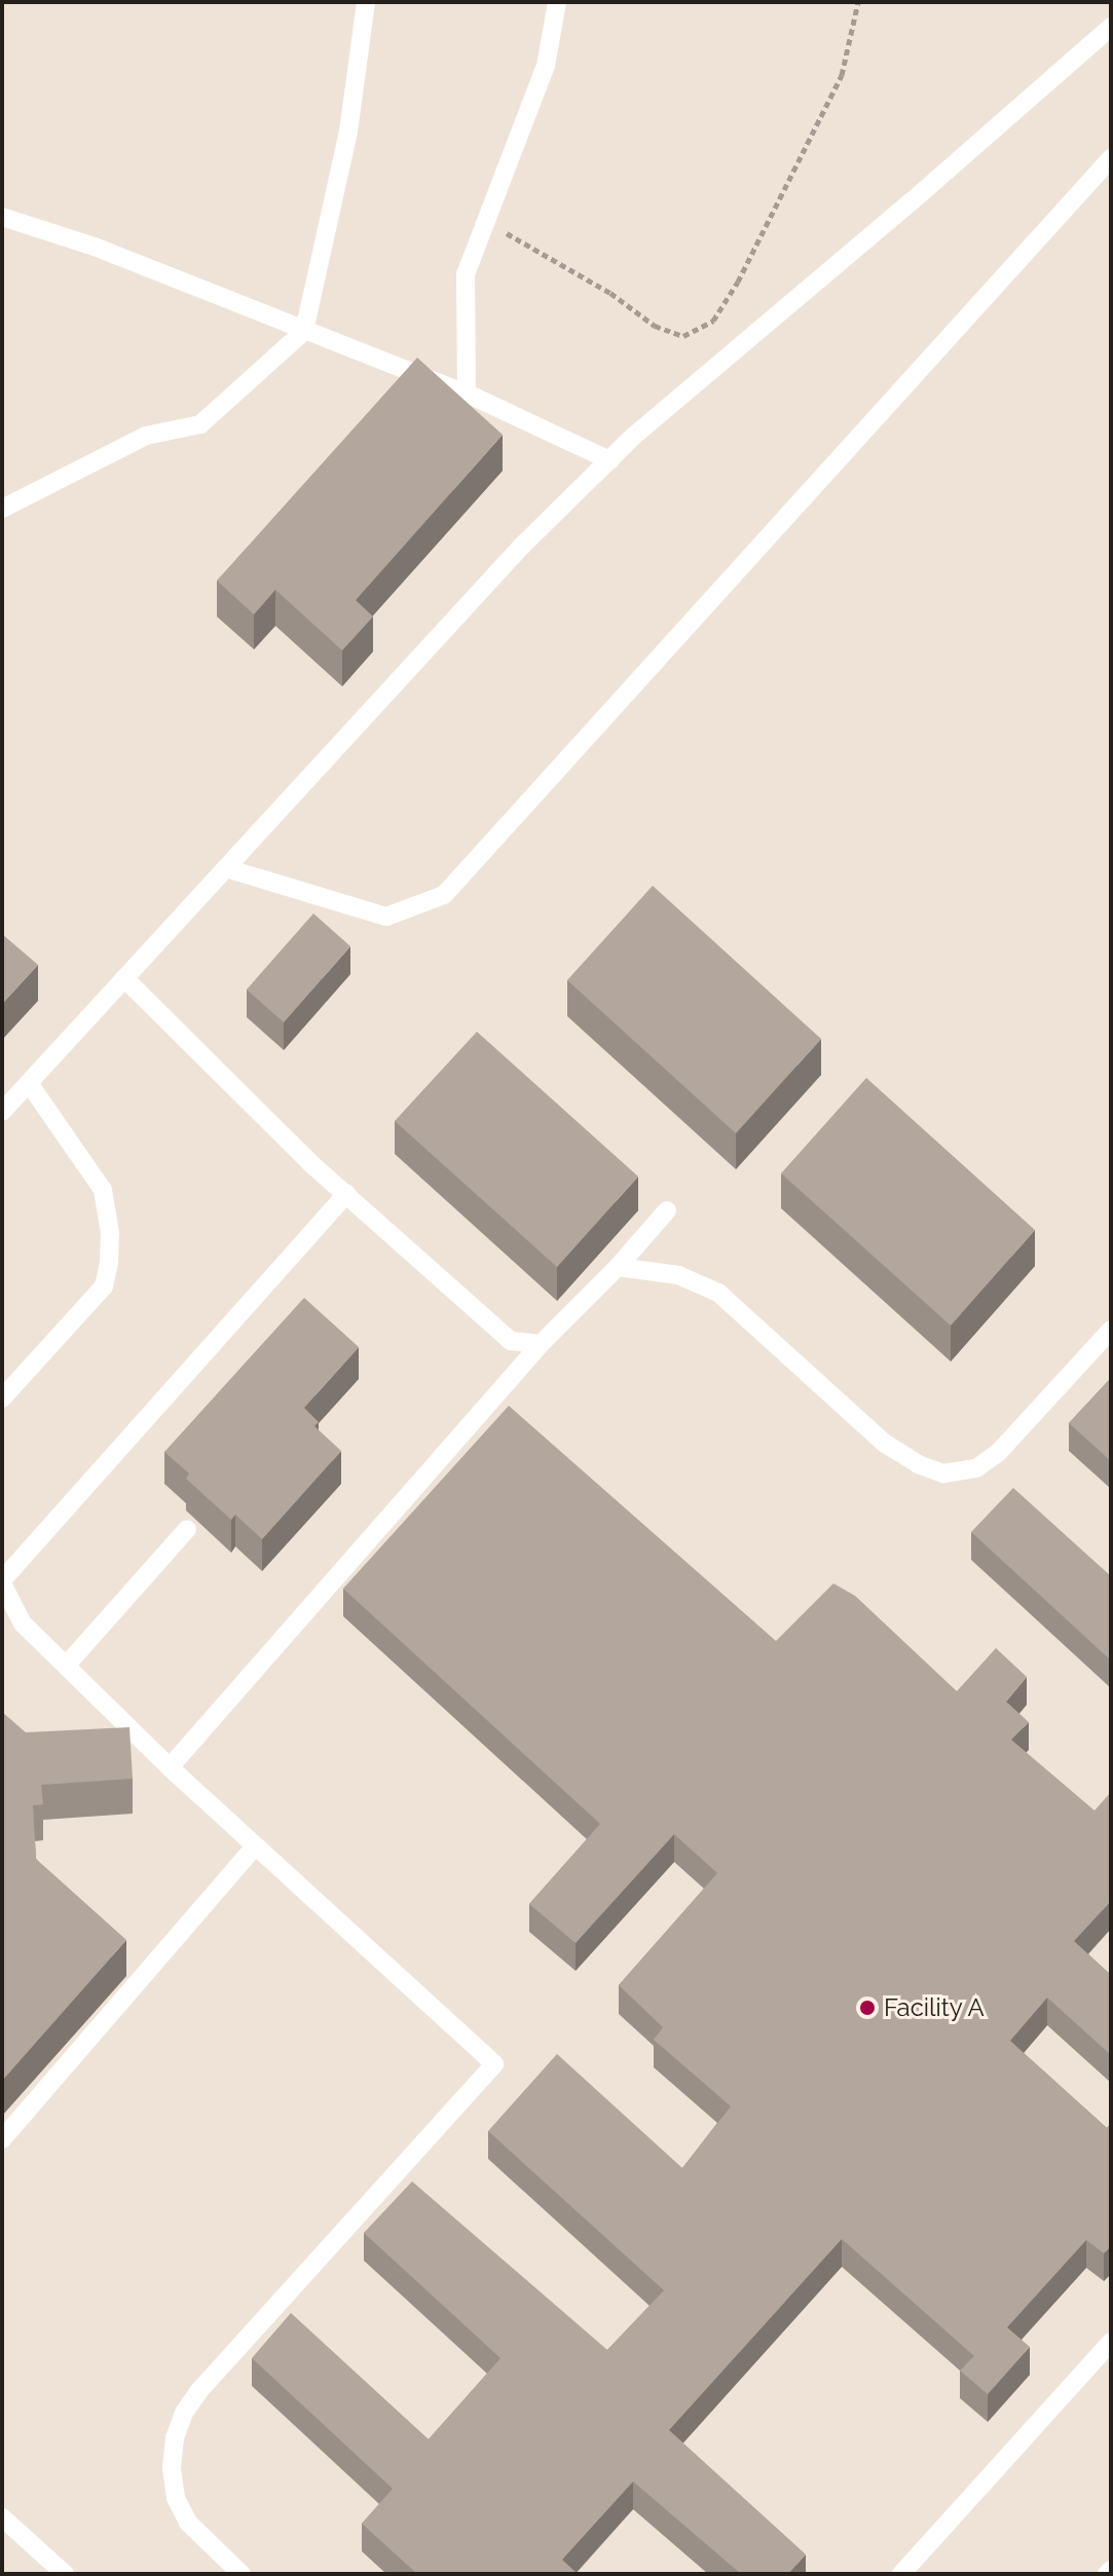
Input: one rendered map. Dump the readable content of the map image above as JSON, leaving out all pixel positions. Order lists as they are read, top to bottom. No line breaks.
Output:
{"places":["Facility A"]}
